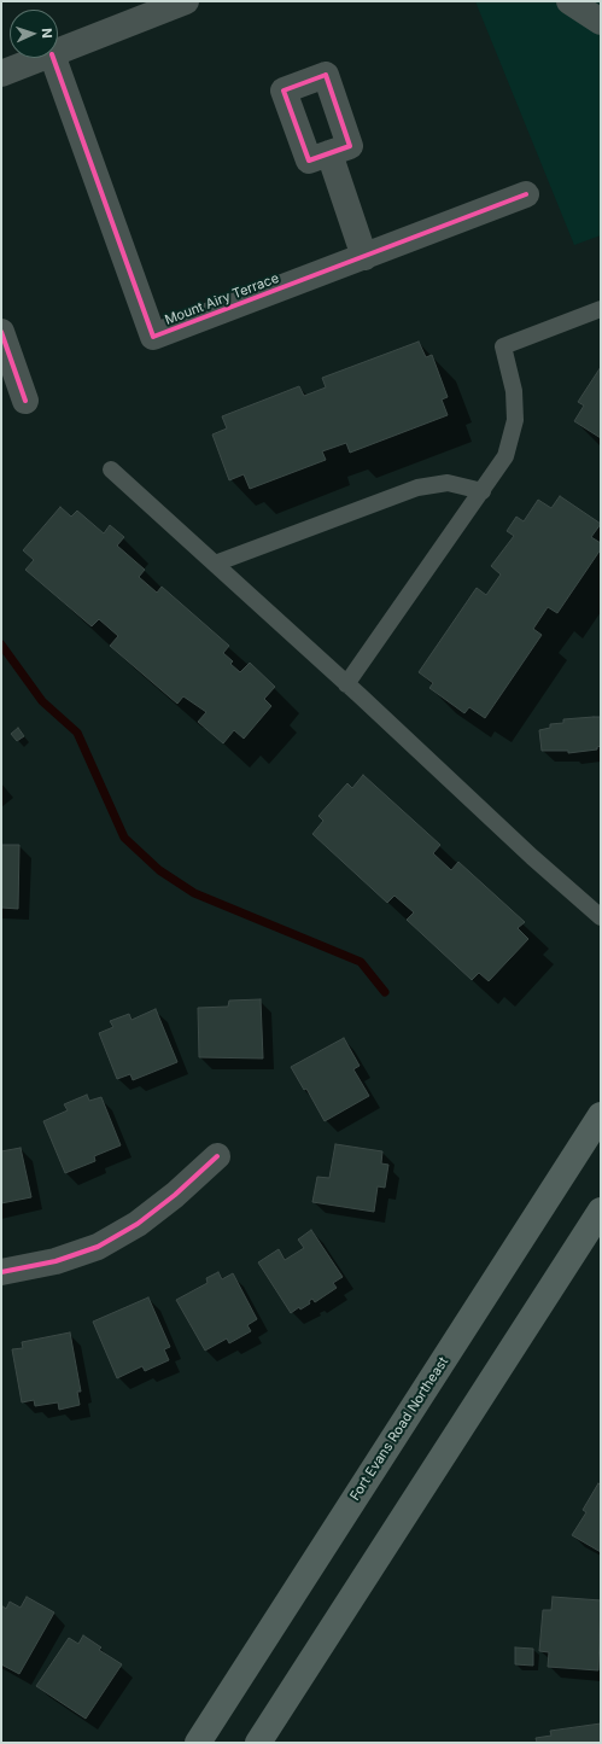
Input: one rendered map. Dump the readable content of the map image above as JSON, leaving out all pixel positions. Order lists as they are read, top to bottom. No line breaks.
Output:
{"streets":{"main road":["Fort Evans Road Northeast"],"street":["Mount Airy Terrace"]},"north":"right"}
